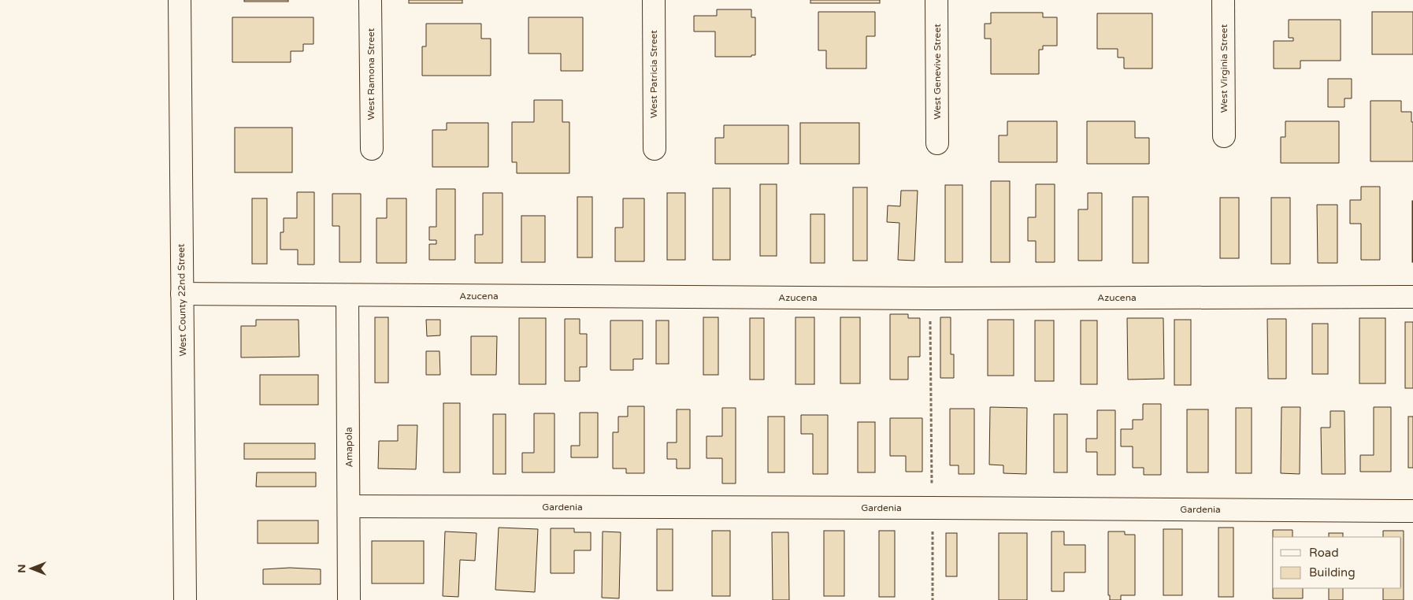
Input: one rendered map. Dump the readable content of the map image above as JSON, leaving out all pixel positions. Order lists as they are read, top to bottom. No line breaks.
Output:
{"streets":{"street":["West Virginia Street","West Genevive Street","West Ramona Street","West Patricia Street","Azucena","West County 22nd Street","Amapola","Gardenia"]},"crossings":[["Azucena","West County 22nd Street"],["Azucena","Amapola"],["Amapola","Gardenia"]],"legend":["Road","Building"],"north":"left"}
